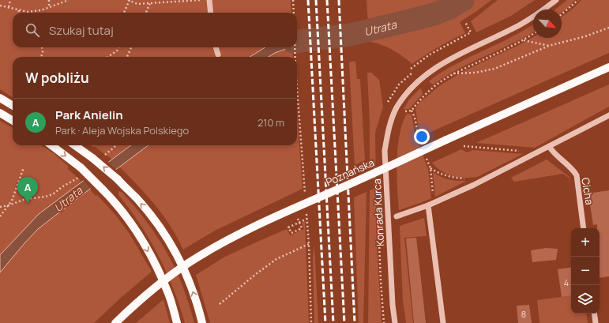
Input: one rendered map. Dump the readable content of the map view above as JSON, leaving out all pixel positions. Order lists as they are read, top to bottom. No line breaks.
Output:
{"streets":{"main road":["Poznańska"],"street":["Cicha","Konrada Kurca"]},"water":["Utrata"],"house_numbers":["4","8"],"north":"bottom right","page":{"search":"Szukaj tutaj","heading":"W pobliżu","list":[{"mark":"A","name":"Park Anielin","note":"Park · Aleja Wojska Polskiego","value":"210 m"}],"pins":"A","map_buttons":["+","−"]}}
